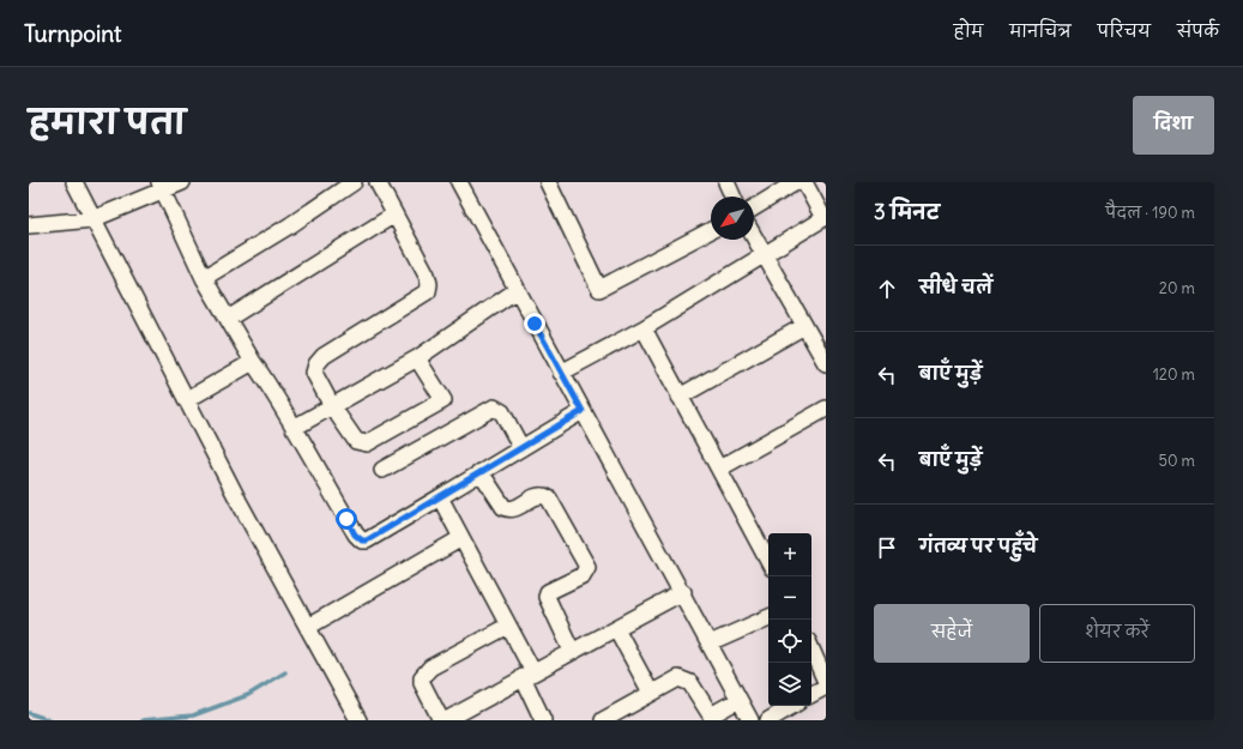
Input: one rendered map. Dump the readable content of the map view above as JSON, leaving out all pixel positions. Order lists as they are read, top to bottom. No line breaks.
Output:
{"north":"bottom left","page":{"header":"Turnpoint","nav":["होम","मानचित्र","परिचय","संपर्क"],"title":"हमारा पता","buttons":["दिशा",["सहेजें","शेयर करें"]],"heading":["3 मिनट","पैदल · 190 m"],"list":[["सीधे चलें","20 m"],["बाएँ मुड़ें","120 m"],["बाएँ मुड़ें","50 m"],"गंतव्य पर पहुँचे"],"map_buttons":["+","−"]}}
